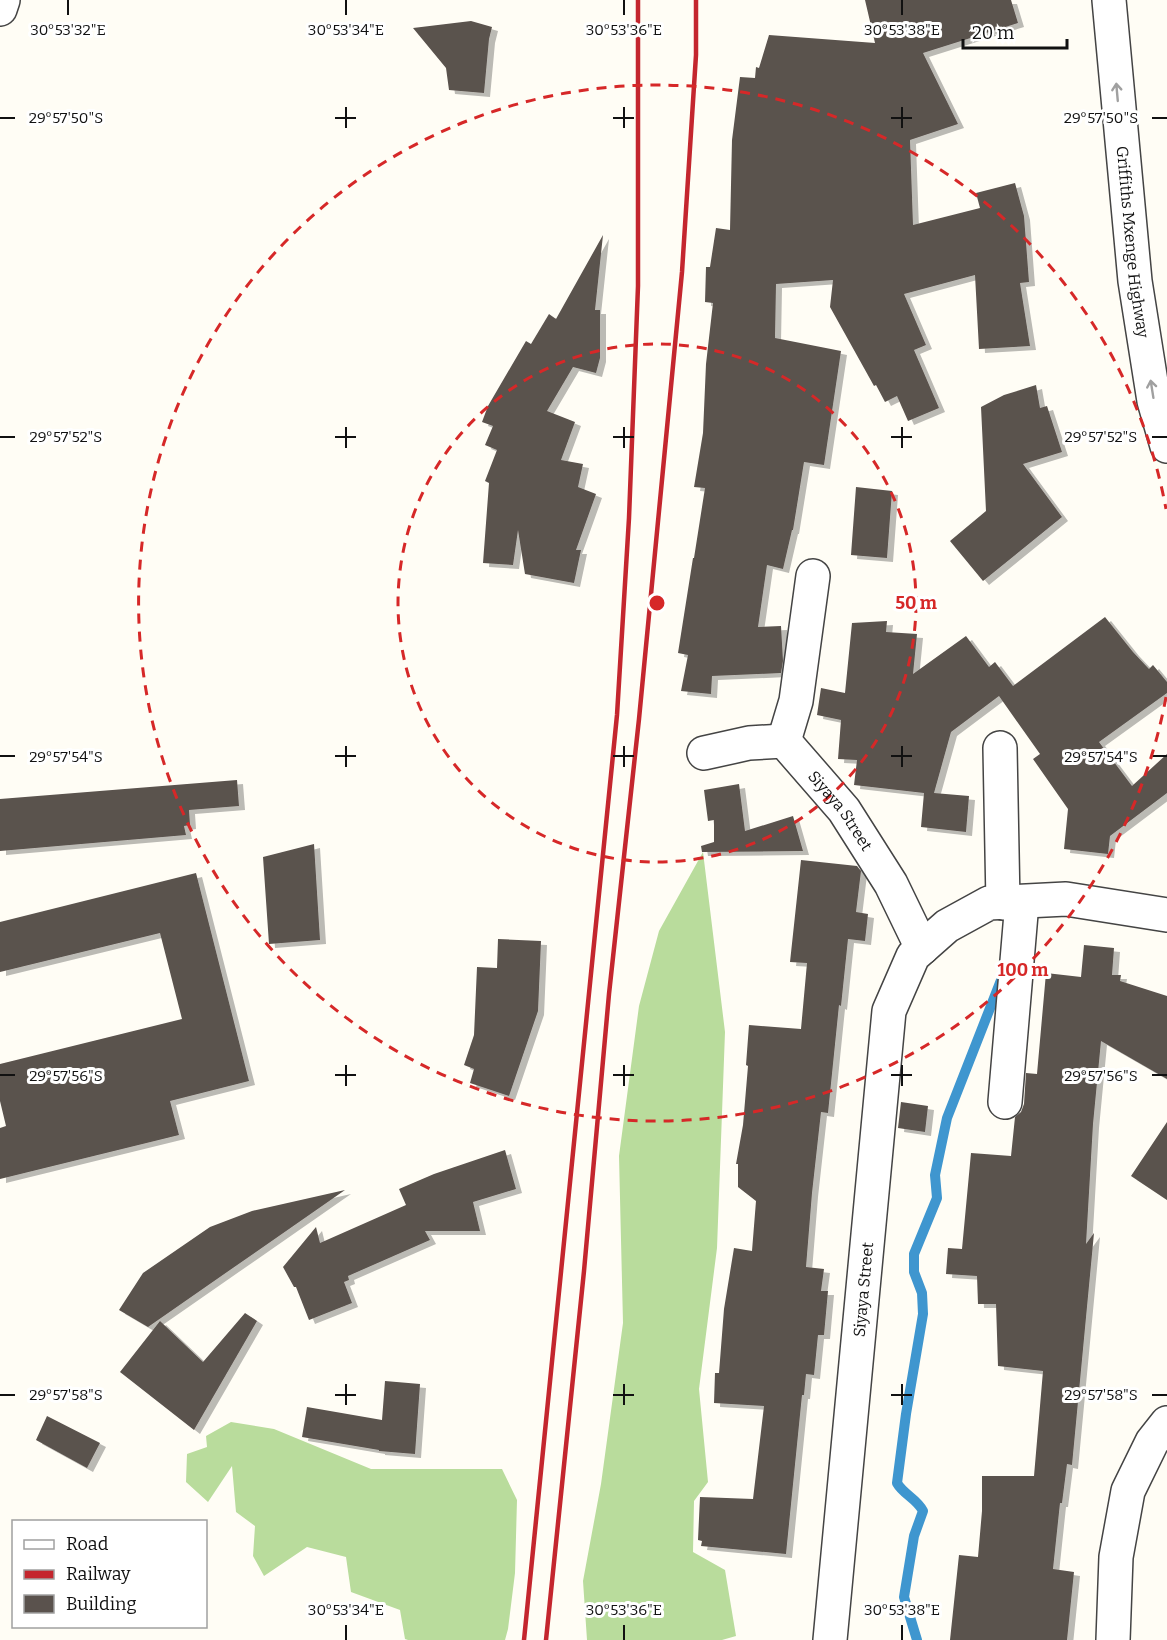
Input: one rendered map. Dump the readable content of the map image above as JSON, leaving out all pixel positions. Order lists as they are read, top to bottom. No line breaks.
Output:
{"streets":{"street":["Griffiths Mxenge Highway","Siyaya Street"]},"one_way":["Griffiths Mxenge Highway"],"legend":["Road","Railway","Building"],"scale_bar":"20 m","coordinates":["30°53'32\"E","30°53'34\"E","30°53'36\"E","30°53'38\"E","29°57'50\"S","29°57'52\"S","29°57'54\"S","29°57'56\"S","29°57'58\"S"],"rings":["50 m","100 m"]}
